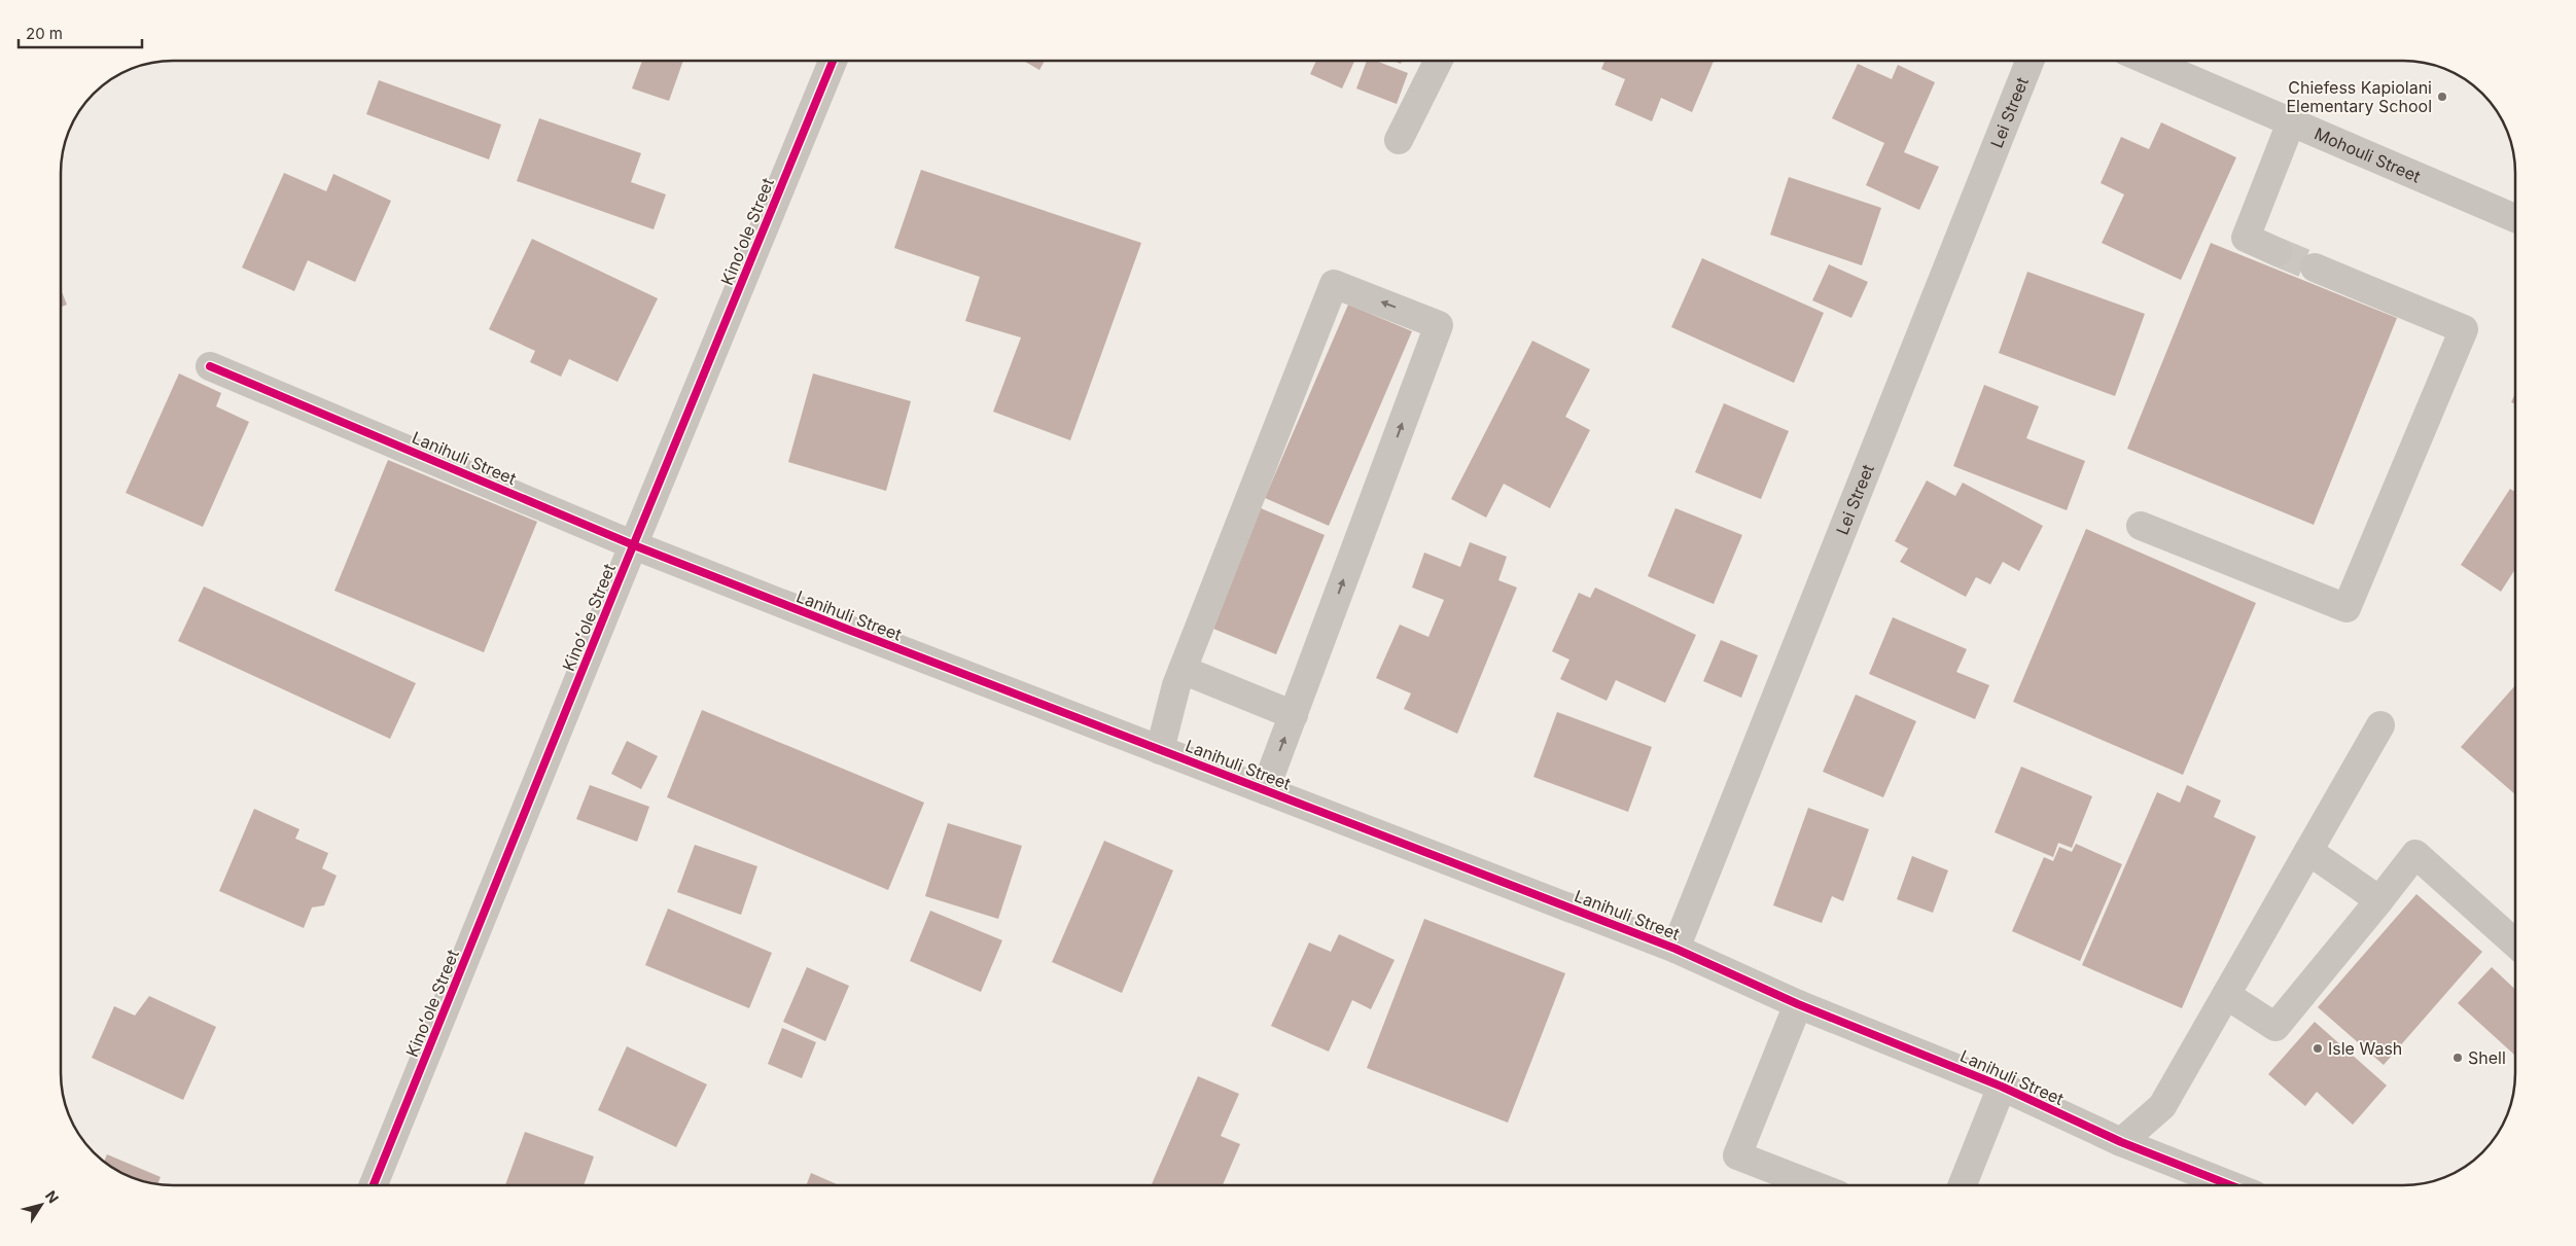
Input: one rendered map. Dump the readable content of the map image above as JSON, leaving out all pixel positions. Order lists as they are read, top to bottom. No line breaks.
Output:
{"streets":{"street":["Lei Street","Mohouli Street","Kinoʻole Street","Lanihuli Street"]},"crossings":[["Lei Street","Lanihuli Street"],["Kinoʻole Street","Lanihuli Street"]],"places":["Chiefess Kapiolani Elementary School","Isle Wash","Shell"],"scale_bar":"20 m","north":"top right"}
